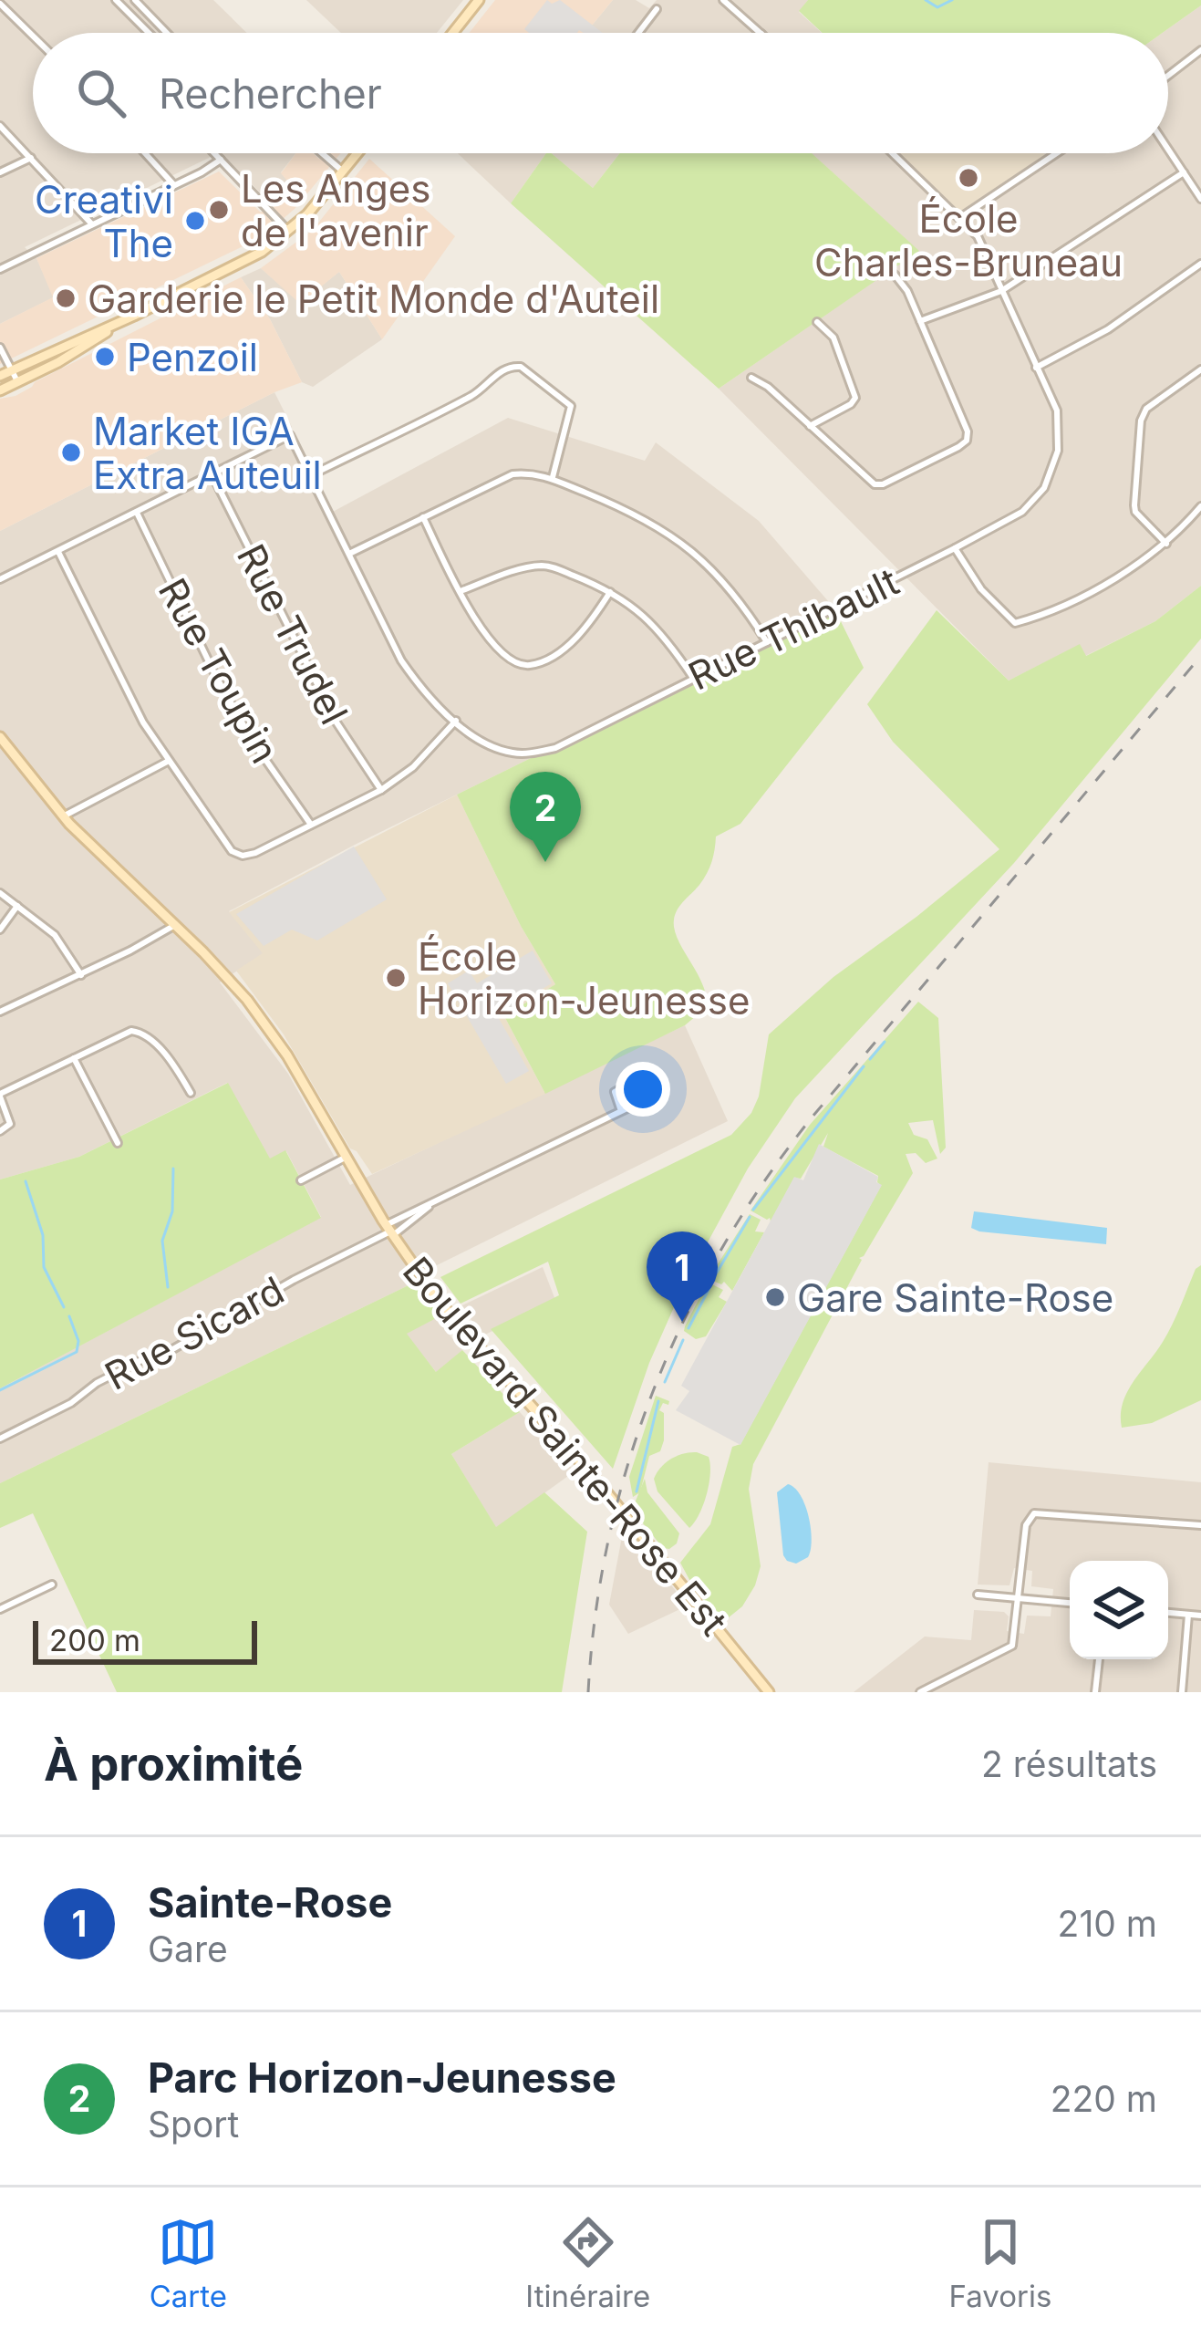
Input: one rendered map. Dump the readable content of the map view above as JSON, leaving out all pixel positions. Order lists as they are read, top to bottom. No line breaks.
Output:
{"streets":{"street":["Rue Thibault","Rue Trudel","Rue Toupin","Rue Sicard","Boulevard Sainte-Rose Est"]},"crossings":[["Rue Thibault","Rue Trudel"],["Rue Sicard","Boulevard Sainte-Rose Est"]],"places":["École Charles-Bruneau","Les Anges de l'avenir","Creativi The","Garderie le Petit Monde d'Auteil","Penzoil","Market IGA Extra Auteuil","École Horizon-Jeunesse","Gare Sainte-Rose"],"scale_bar":"200 m","page":{"search":"Rechercher","pins":["2","1"],"scale":"200 m","heading":["À proximité","2 résultats"],"list":[{"mark":"1","name":"Sainte-Rose","note":"Gare","value":"210 m"},{"mark":"2","name":"Parc Horizon-Jeunesse","note":"Sport","value":"220 m"}],"nav":["Carte","Itinéraire","Favoris"]}}
